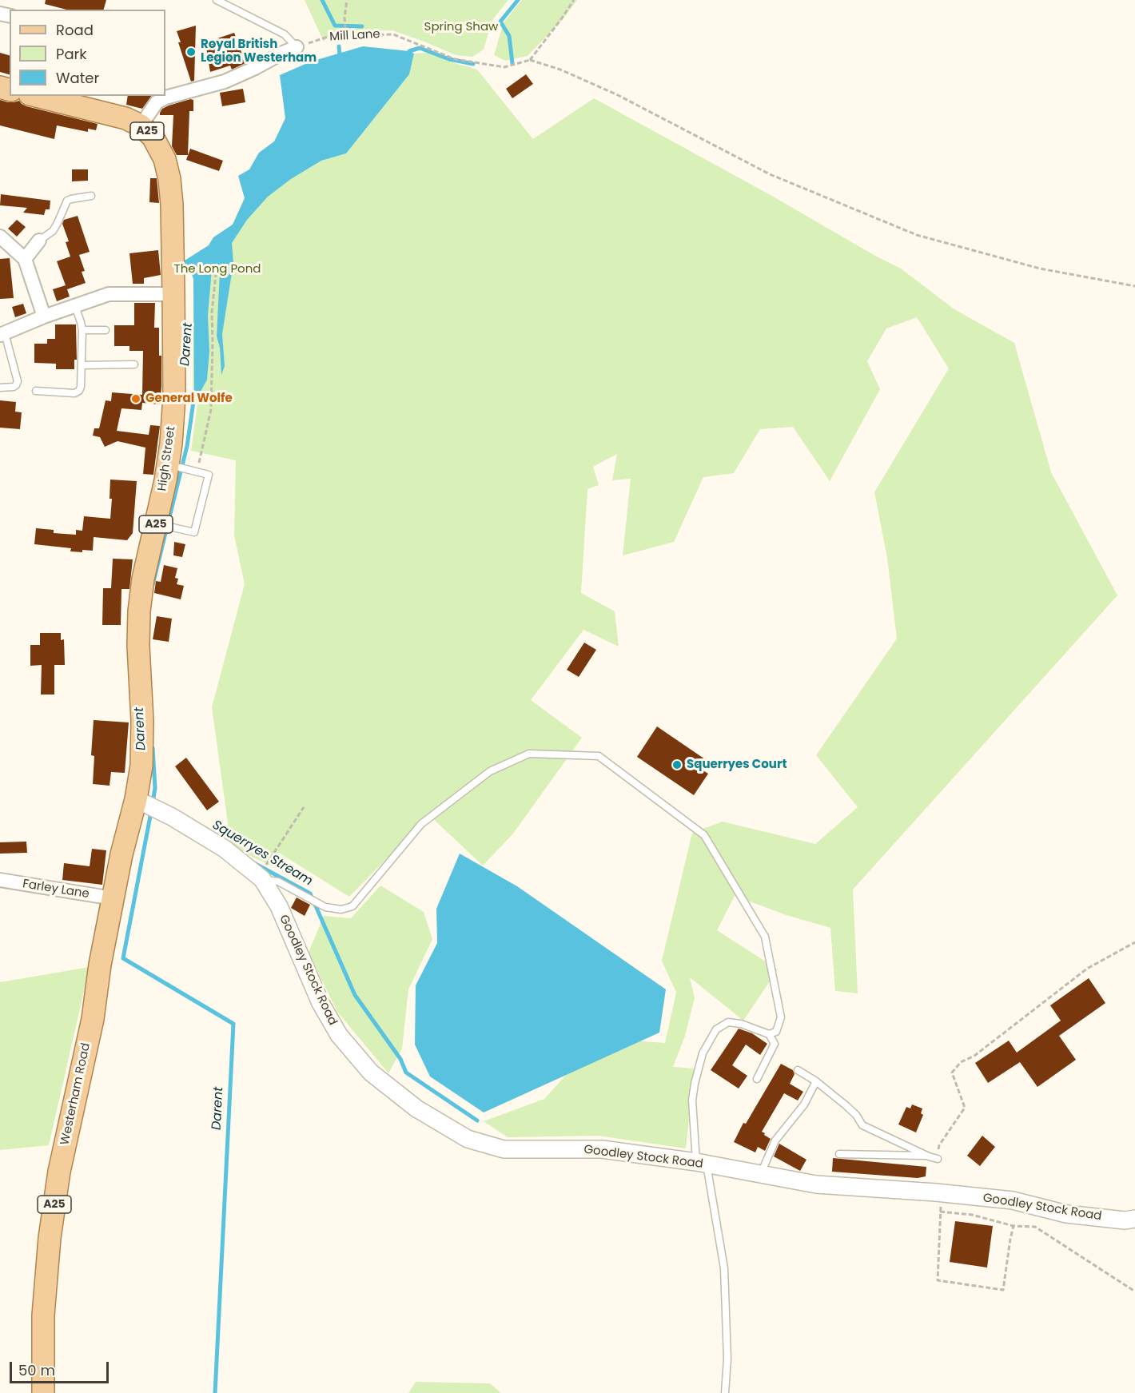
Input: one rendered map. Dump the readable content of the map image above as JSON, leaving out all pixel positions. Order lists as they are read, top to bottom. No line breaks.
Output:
{"streets":{"main road":["A25","High Street","Westerham Road"],"street":["Farley Lane","Goodley Stock Road"],"path":["Mill Lane"]},"crossings":[["High Street","Goodley Stock Road"],["High Street","Westerham Road"],["Farley Lane","Westerham Road"],["Goodley Stock Road","Westerham Road"]],"water":["Darent","Squerryes Stream"],"parks":["Spring Shaw","The Long Pond"],"places":["Royal British Legion Westerham","General Wolfe","Squerryes Court"],"legend":["Road","Park","Water"],"scale_bar":"50 m"}
